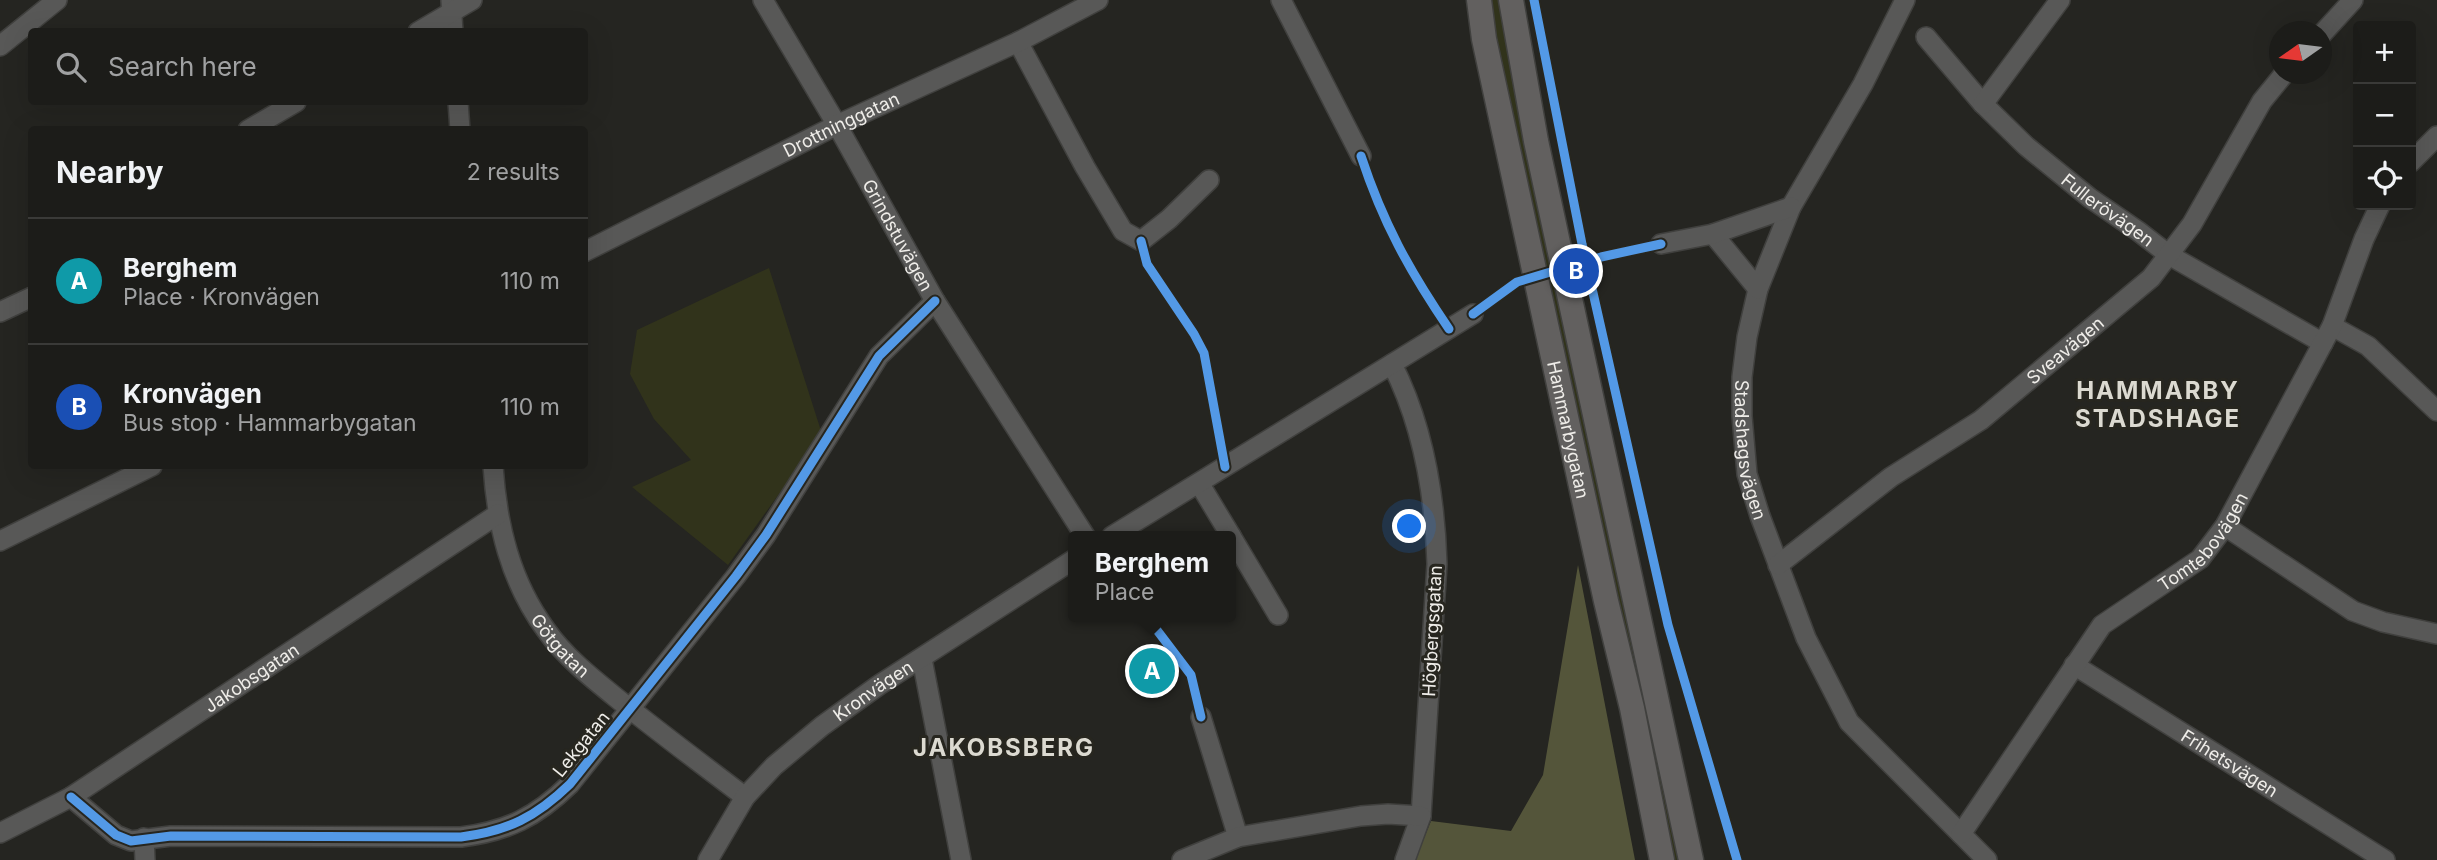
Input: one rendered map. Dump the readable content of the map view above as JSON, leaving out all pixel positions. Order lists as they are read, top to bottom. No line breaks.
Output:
{"streets":{"main road":["Hammarbygatan"],"street":["Drottninggatan","Fullerövägen","Grindstuvägen","Sveavägen","Stadshagsvägen","Tomtebovägen","Högbergsgatan","Götgatan","Jakobsgatan","Kronvägen","Lekgatan","Frihetsvägen"]},"crossings":[["Drottninggatan","Grindstuvägen"],["Fullerövägen","Sveavägen"],["Fullerövägen","Tomtebovägen"],["Grindstuvägen","Lekgatan"],["Sveavägen","Stadshagsvägen"],["Stadshagsvägen","Tomtebovägen"],["Tomtebovägen","Frihetsvägen"],["Götgatan","Jakobsgatan"],["Götgatan","Kronvägen"],["Götgatan","Lekgatan"],["Jakobsgatan","Lekgatan"]],"districts":["HAMMARBY STADSHAGE","JAKOBSBERG"],"north":"left","page":{"map_buttons":["+","−"],"search":"Search here","heading":["Nearby","2 results"],"list":[{"mark":"A","name":"Berghem","note":"Place · Kronvägen","value":"110 m"},{"mark":"B","name":"Kronvägen","note":"Bus stop · Hammarbygatan","value":"110 m"}],"pins":["B","A"],"popup":["Berghem","Place"]}}
